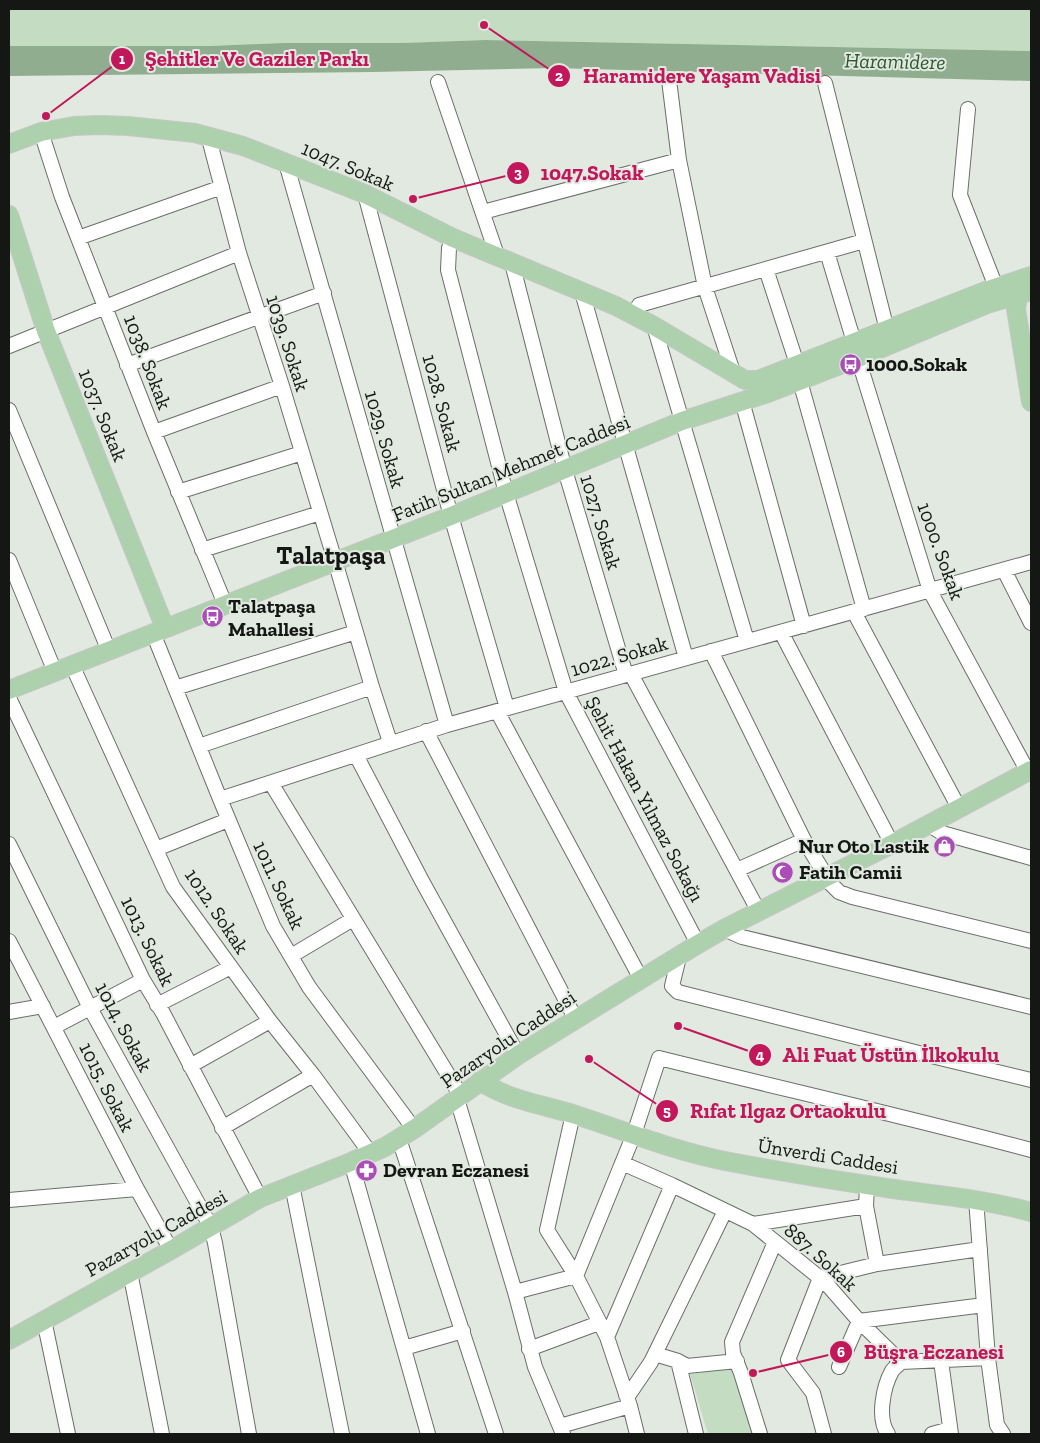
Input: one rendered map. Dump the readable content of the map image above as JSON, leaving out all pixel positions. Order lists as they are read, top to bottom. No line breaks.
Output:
{"streets":{"main road":["1047. Sokak","1037. Sokak","Fatih Sultan Mehmet Caddesi","Pazaryolu Caddesi","Ünverdi Caddesi"],"street":["1039. Sokak","1038. Sokak","1028. Sokak","1029. Sokak","1027. Sokak","1000. Sokak","1022. Sokak","Şehit Hakan Yılmaz Sokağı","1011. Sokak","1012. Sokak","1013. Sokak","1014. Sokak","1015. Sokak","887. Sokak"]},"crossings":[["1047. Sokak","1039. Sokak"],["1047. Sokak","1038. Sokak"],["1047. Sokak","1028. Sokak"],["1047. Sokak","1029. Sokak"],["1047. Sokak","Fatih Sultan Mehmet Caddesi"],["1047. Sokak","1027. Sokak"],["1047. Sokak","Şehit Hakan Yılmaz Sokağı"],["1039. Sokak","Fatih Sultan Mehmet Caddesi"],["1039. Sokak","1022. Sokak"],["1038. Sokak","Fatih Sultan Mehmet Caddesi"],["1028. Sokak","Fatih Sultan Mehmet Caddesi"],["1028. Sokak","1022. Sokak"],["1028. Sokak","Pazaryolu Caddesi"],["1037. Sokak","Fatih Sultan Mehmet Caddesi"],["1037. Sokak","1011. Sokak"],["1029. Sokak","Fatih Sultan Mehmet Caddesi"],["1029. Sokak","1022. Sokak"],["Fatih Sultan Mehmet Caddesi","1027. Sokak"],["Fatih Sultan Mehmet Caddesi","1000. Sokak"],["Fatih Sultan Mehmet Caddesi","Şehit Hakan Yılmaz Sokağı"],["Fatih Sultan Mehmet Caddesi","1011. Sokak"],["Fatih Sultan Mehmet Caddesi","1012. Sokak"],["1027. Sokak","1022. Sokak"],["1027. Sokak","Pazaryolu Caddesi"],["1000. Sokak","1022. Sokak"],["1000. Sokak","Pazaryolu Caddesi"],["1022. Sokak","Şehit Hakan Yılmaz Sokağı"],["1022. Sokak","1011. Sokak"],["Şehit Hakan Yılmaz Sokağı","Pazaryolu Caddesi"],["1011. Sokak","Pazaryolu Caddesi"],["1012. Sokak","Pazaryolu Caddesi"],["1013. Sokak","Pazaryolu Caddesi"],["1014. Sokak","Pazaryolu Caddesi"],["Pazaryolu Caddesi","1015. Sokak"],["Pazaryolu Caddesi","Ünverdi Caddesi"]],"districts":["Talatpaşa"],"water":["Haramidere"],"places":{"other":["Haramidere Yaşam Vadisi","Şehitler Ve Gaziler Parkı","1047.Sokak","Ali Fuat Üstün İlkokulu","Rıfat Ilgaz Ortaokulu","Büşra Eczanesi"],"bus stop":["1000.Sokak","Talatpaşa Mahallesi"],"shop":["Nur Oto Lastik"],"mosque":["Fatih Camii"],"pharmacy":["Devran Eczanesi"]}}
